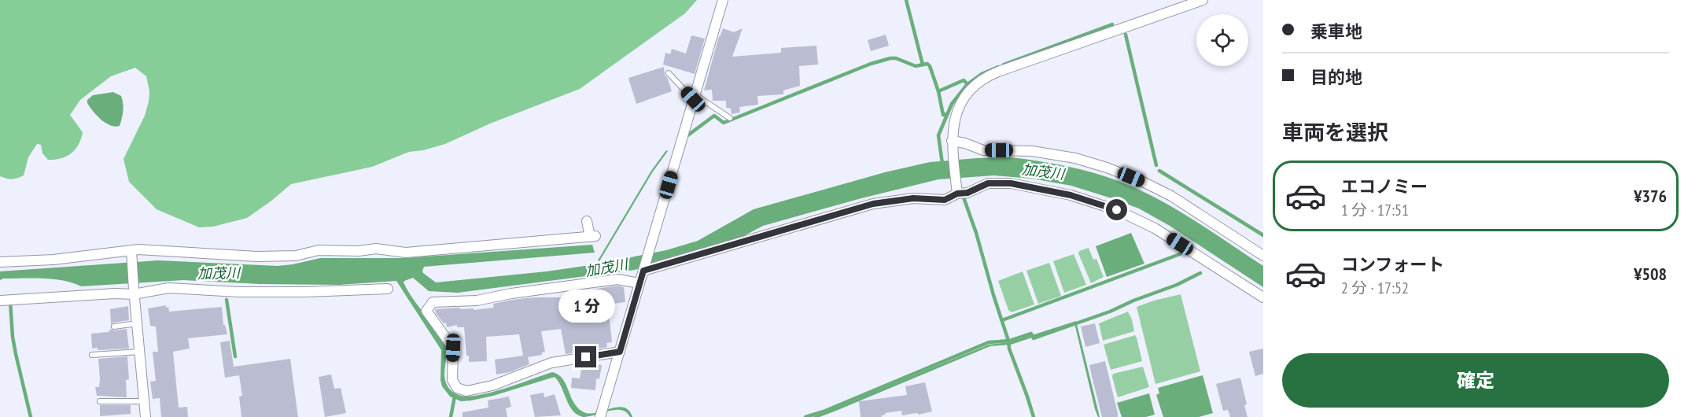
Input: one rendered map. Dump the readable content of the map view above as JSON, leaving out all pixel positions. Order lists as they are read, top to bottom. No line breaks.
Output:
{"water":["加茂川"],"page":{"banner":["乗車地","目的地"],"heading":"車両を選択","list":[{"name":"エコノミー","note":"1 分 · 17:51","value":"¥376"},{"name":"コンフォート","note":"2 分 · 17:52","value":"¥508"}],"bubble":"1 分","buttons":"確定"}}
